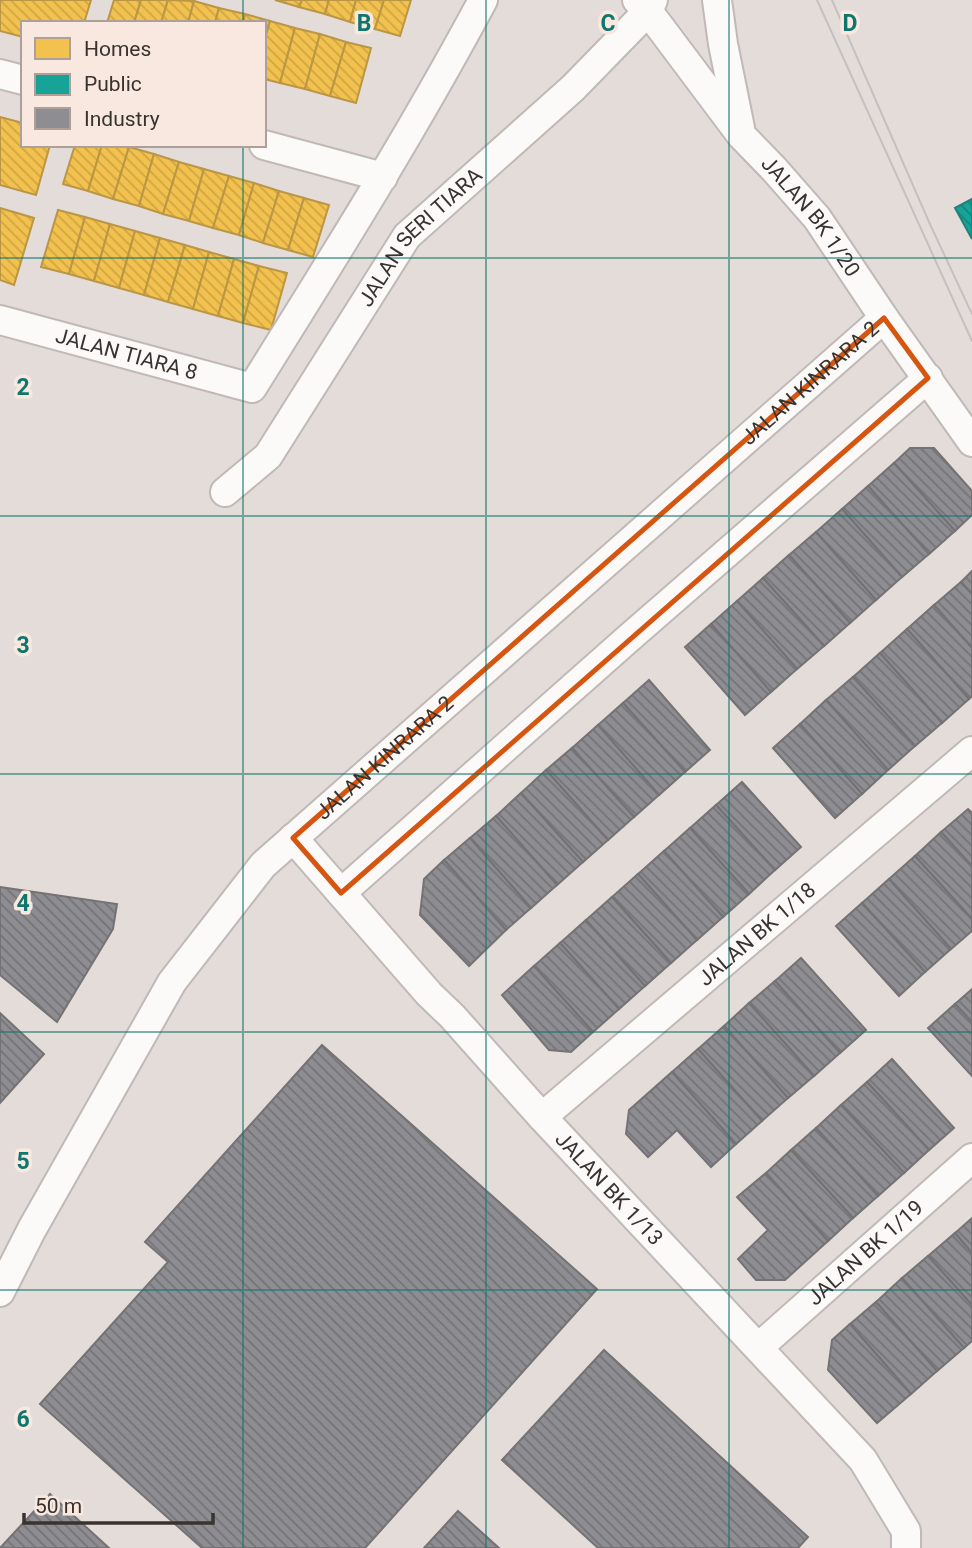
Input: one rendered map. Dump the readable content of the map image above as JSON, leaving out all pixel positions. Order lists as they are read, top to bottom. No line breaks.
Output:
{"streets":{"street":["JALAN BK 1/20","JALAN SERI TIARA","JALAN TIARA 8","JALAN KINRARA 2","JALAN BK 1/18","JALAN BK 1/13","JALAN BK 1/19"]},"crossings":[["JALAN BK 1/20","JALAN SERI TIARA"],["JALAN BK 1/20","JALAN KINRARA 2"],["JALAN KINRARA 2","JALAN BK 1/13"],["JALAN BK 1/18","JALAN BK 1/13"],["JALAN BK 1/13","JALAN BK 1/19"]],"legend":["Homes","Public","Industry"],"scale_bar":"50 m","grid":{"columns":["B","C","D"],"rows":["2","3","4","5","6"]}}
